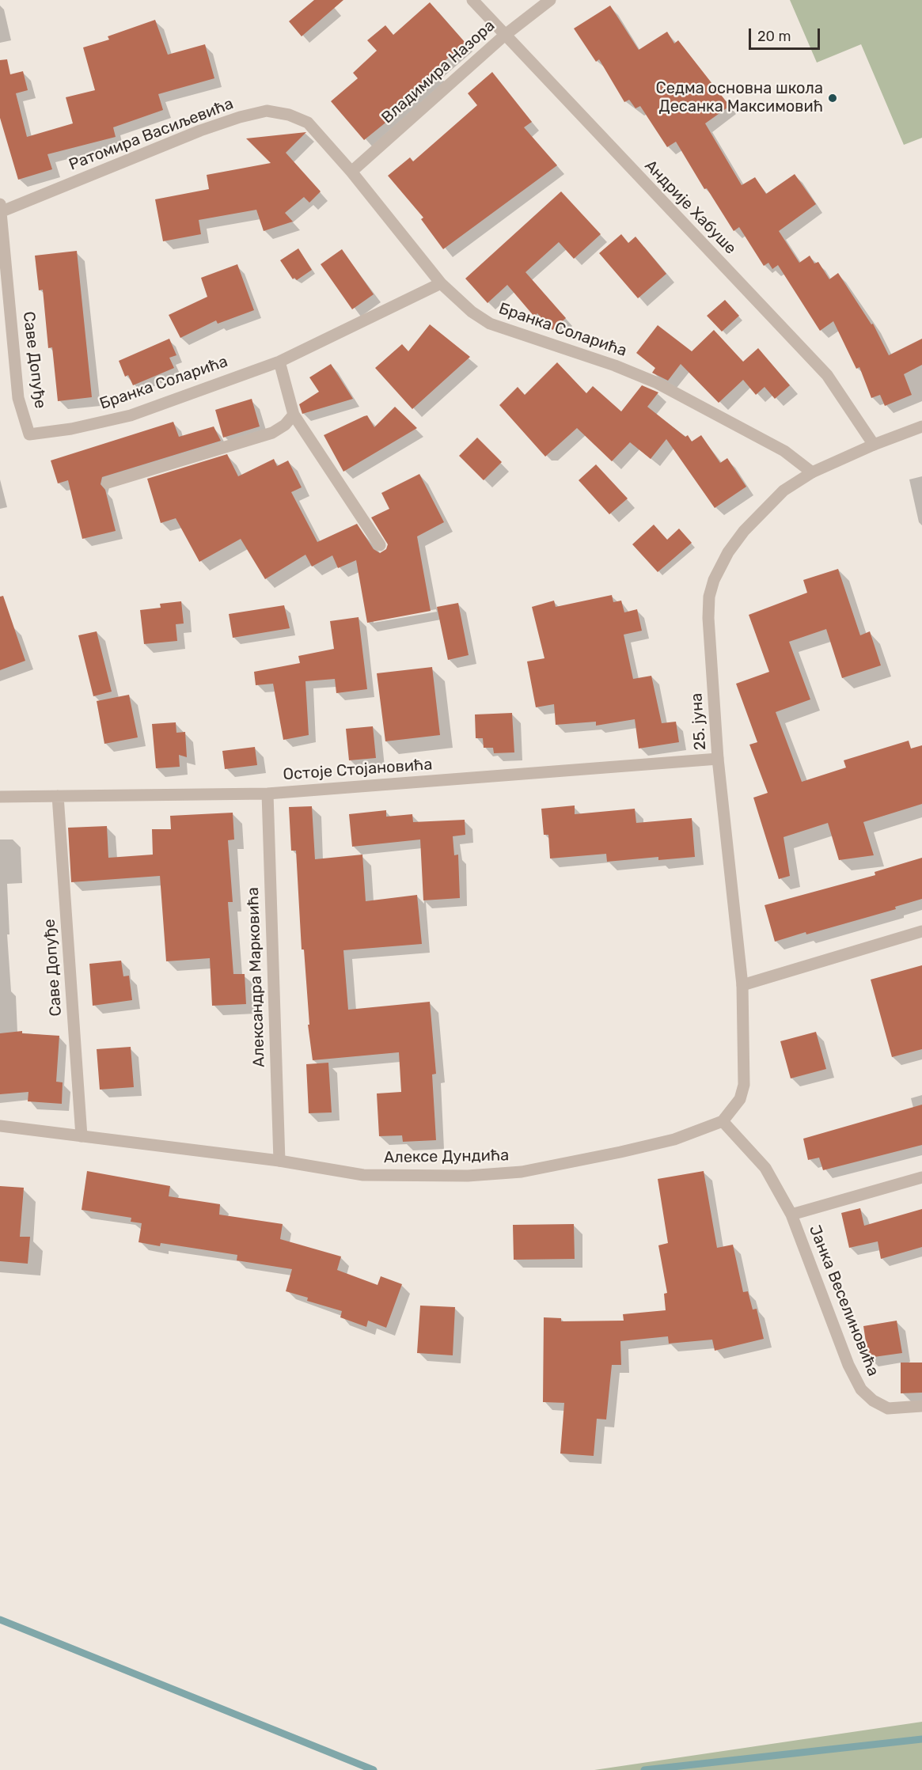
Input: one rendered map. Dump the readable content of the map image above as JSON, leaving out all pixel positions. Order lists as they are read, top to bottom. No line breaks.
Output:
{"streets":{"street":["Владимира Назора","Ратомира Васиљевића","Андрије Хабуше","Бранка Соларића","Саве Допуђе","25. јуна","Остоје Стојановића","Александра Марковића","Алексе Дундића","Јанка Веселиновића"]},"crossings":[["Владимира Назора","Ратомира Васиљевића"],["Владимира Назора","Андрије Хабуше"],["Ратомира Васиљевића","Бранка Соларића"],["Ратомира Васиљевића","Саве Допуђе"],["Андрије Хабуше","25. јуна"],["Бранка Соларића","Саве Допуђе"],["Бранка Соларића","25. јуна"],["Саве Допуђе","Остоје Стојановића"],["Саве Допуђе","Алексе Дундића"],["25. јуна","Остоје Стојановића"],["25. јуна","Алексе Дундића"],["Остоје Стојановића","Александра Марковића"],["Александра Марковића","Алексе Дундића"]],"places":["Седма основна школа Десанка Максимовић"],"scale_bar":"20 m"}
